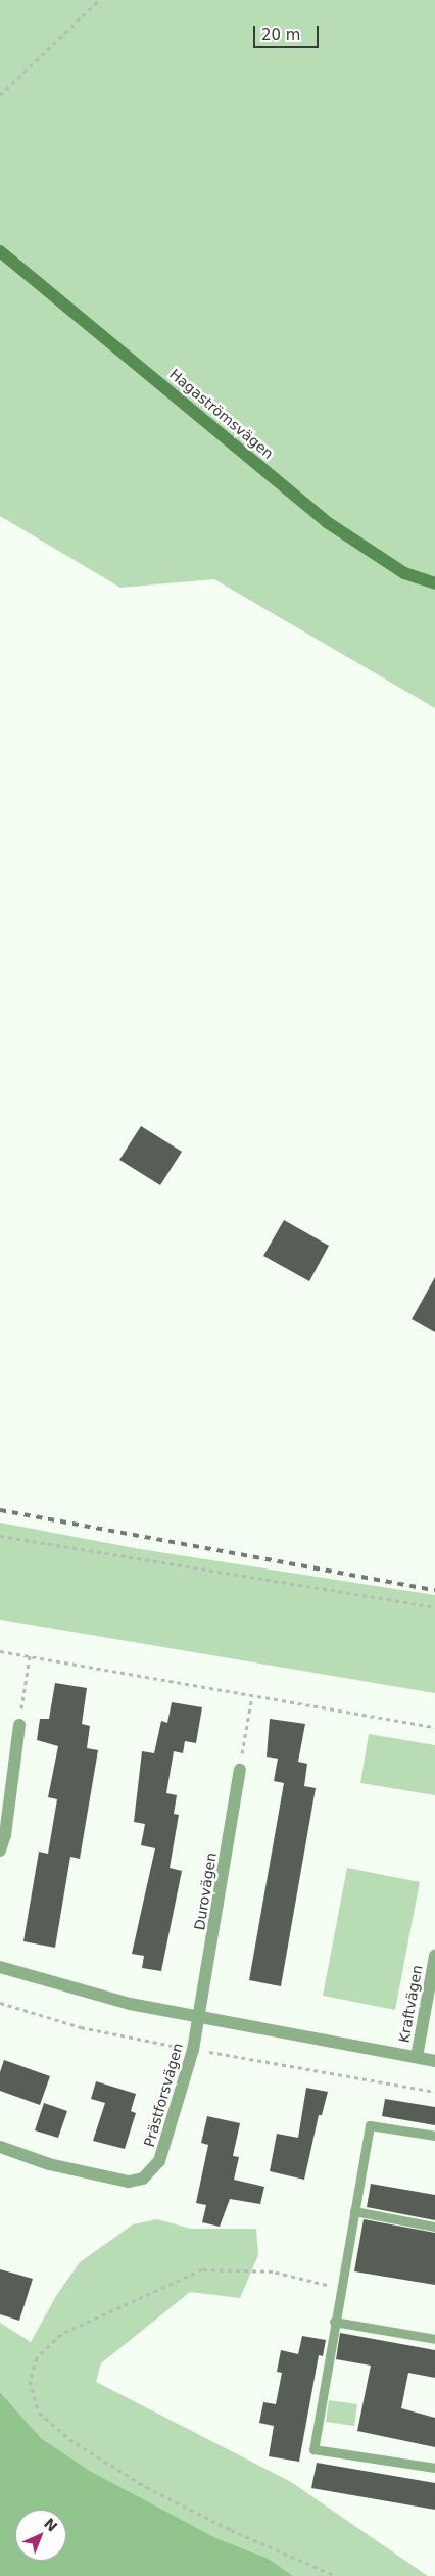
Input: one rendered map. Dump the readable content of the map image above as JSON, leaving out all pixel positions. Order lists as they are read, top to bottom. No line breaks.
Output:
{"streets":{"street":["Hagaströmsvägen","Durovägen","Kraftvägen","Prästforsvägen"]},"crossings":[["Durovägen","Prästforsvägen"]],"scale_bar":"20 m","north":"top right"}
